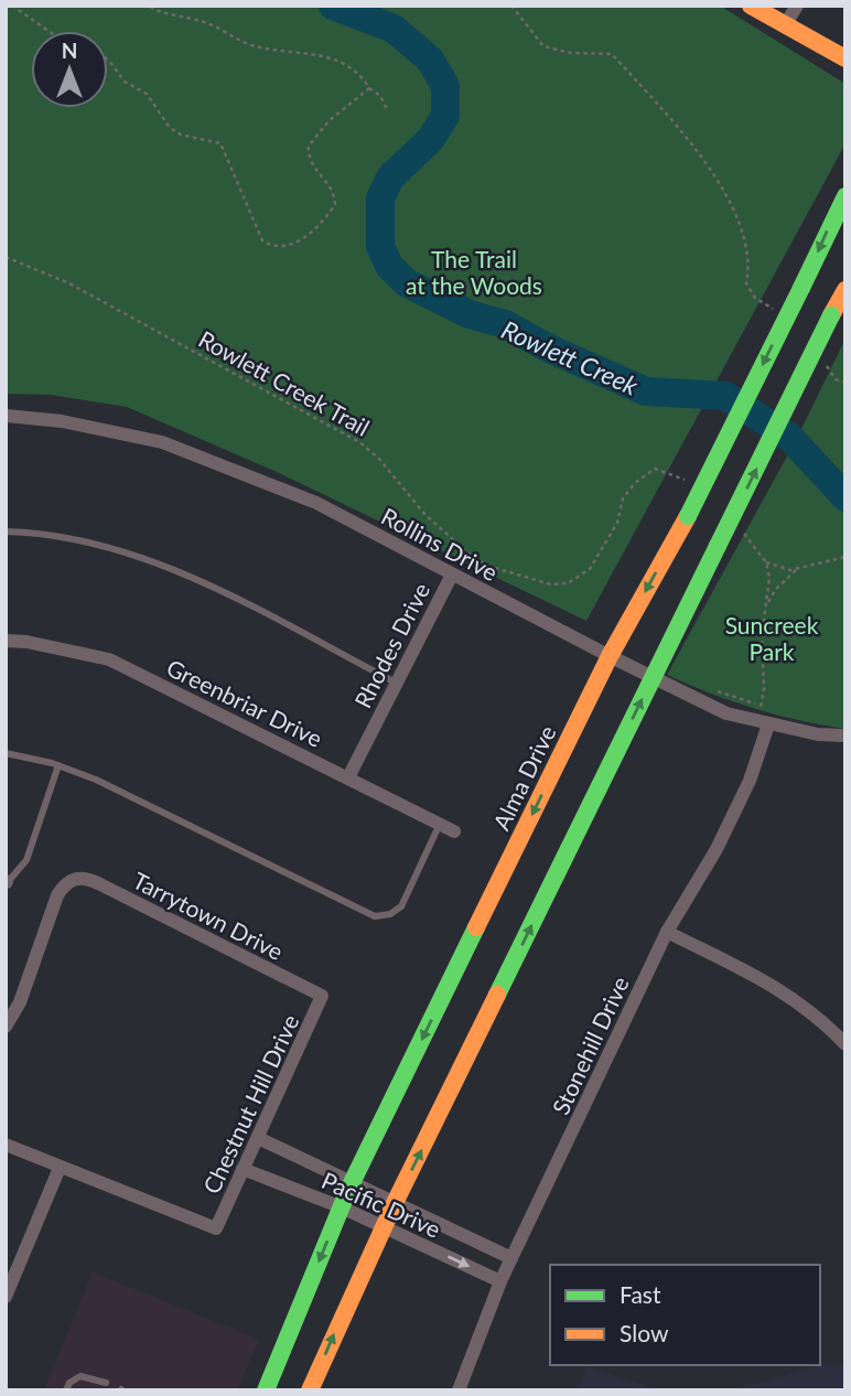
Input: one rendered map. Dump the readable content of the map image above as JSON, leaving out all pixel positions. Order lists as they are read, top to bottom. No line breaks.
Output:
{"streets":{"main road":["Alma Drive"],"street":["Rollins Drive","Rhodes Drive","Greenbriar Drive","Tarrytown Drive","Stonehill Drive","Chestnut Hill Drive","Pacific Drive"],"path":["Rowlett Creek Trail"]},"crossings":[["Rollins Drive","Rhodes Drive"],["Rollins Drive","Alma Drive"],["Rollins Drive","Stonehill Drive"],["Rhodes Drive","Greenbriar Drive"],["Alma Drive","Pacific Drive"],["Tarrytown Drive","Chestnut Hill Drive"],["Stonehill Drive","Pacific Drive"],["Chestnut Hill Drive","Pacific Drive"]],"water":["Rowlett Creek"],"parks":["The Trail at the Woods","Suncreek Park"],"legend":["Fast","Slow"],"north":"top"}
